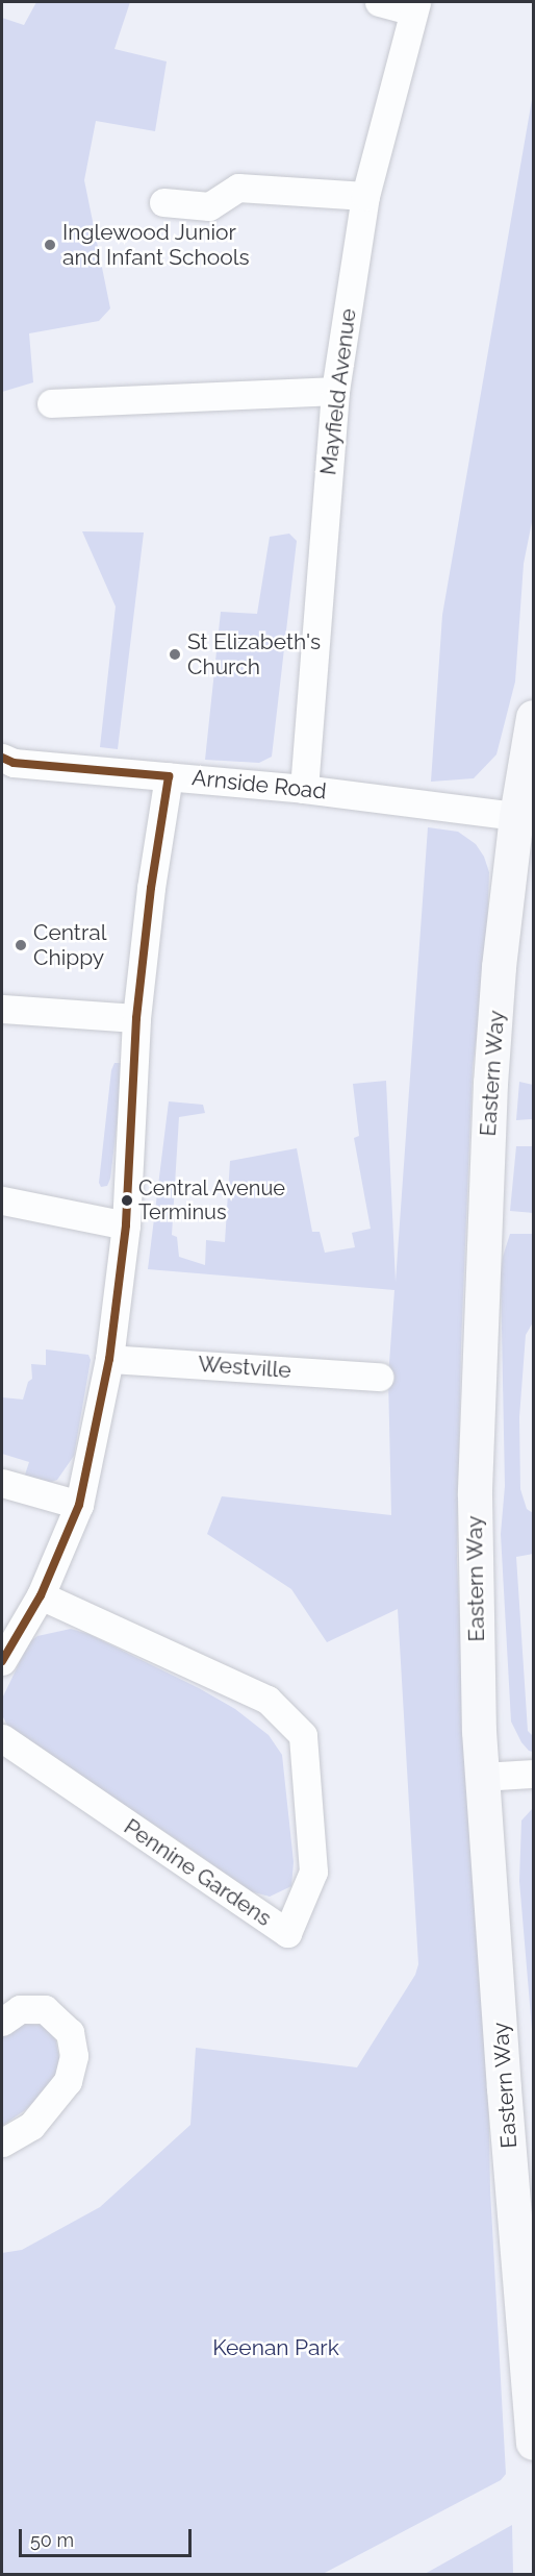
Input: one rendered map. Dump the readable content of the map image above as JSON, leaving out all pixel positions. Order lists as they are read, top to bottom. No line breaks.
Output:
{"streets":{"street":["Mayfield Avenue","Arnside Road","Eastern Way","Westville","Pennine Gardens"]},"crossings":[["Mayfield Avenue","Arnside Road"],["Arnside Road","Eastern Way"]],"parks":["Keenan Park"],"places":["Inglewood Junior and Infant Schools","St Elizabeth's Church","Central Chippy","Central Avenue Terminus"],"scale_bar":"50 m"}
